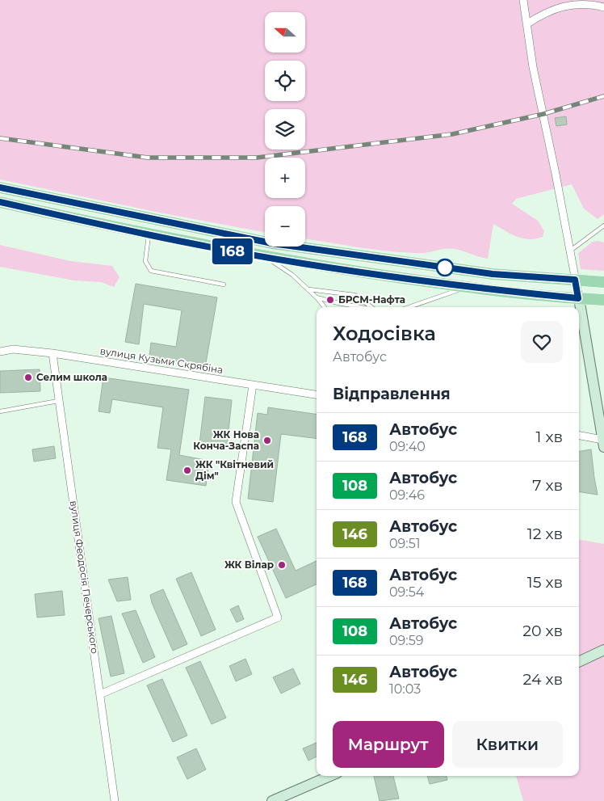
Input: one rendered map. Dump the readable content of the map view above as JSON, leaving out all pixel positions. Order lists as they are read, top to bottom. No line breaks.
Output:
{"streets":{"street":["вулиця Кузьми Скрябіна","вулиця Феодосія Печерського"]},"crossings":[["вулиця Кузьми Скрябіна","вулиця Феодосія Печерського"]],"places":["БРСМ-Нафта","Селим школа","ЖК Нова Конча-Заспа","ЖК \"Квітневий Дім\"","ЖК Вілар"],"lines":["bus line 168"],"north":"left","page":{"on_map":"168","map_buttons":["+","−"],"heading":[["Ходосівка","Автобус"],"Відправлення"],"list":[{"mark":"168","name":"Автобус","note":"09:40","value":"1 хв"},{"mark":"108","name":"Автобус","note":"09:46","value":"7 хв"},{"mark":"146","name":"Автобус","note":"09:51","value":"12 хв"},{"mark":"168","name":"Автобус","note":"09:54","value":"15 хв"},{"mark":"108","name":"Автобус","note":"09:59","value":"20 хв"},{"mark":"146","name":"Автобус","note":"10:03","value":"24 хв"}],"buttons":["Маршрут","Квитки"]}}
